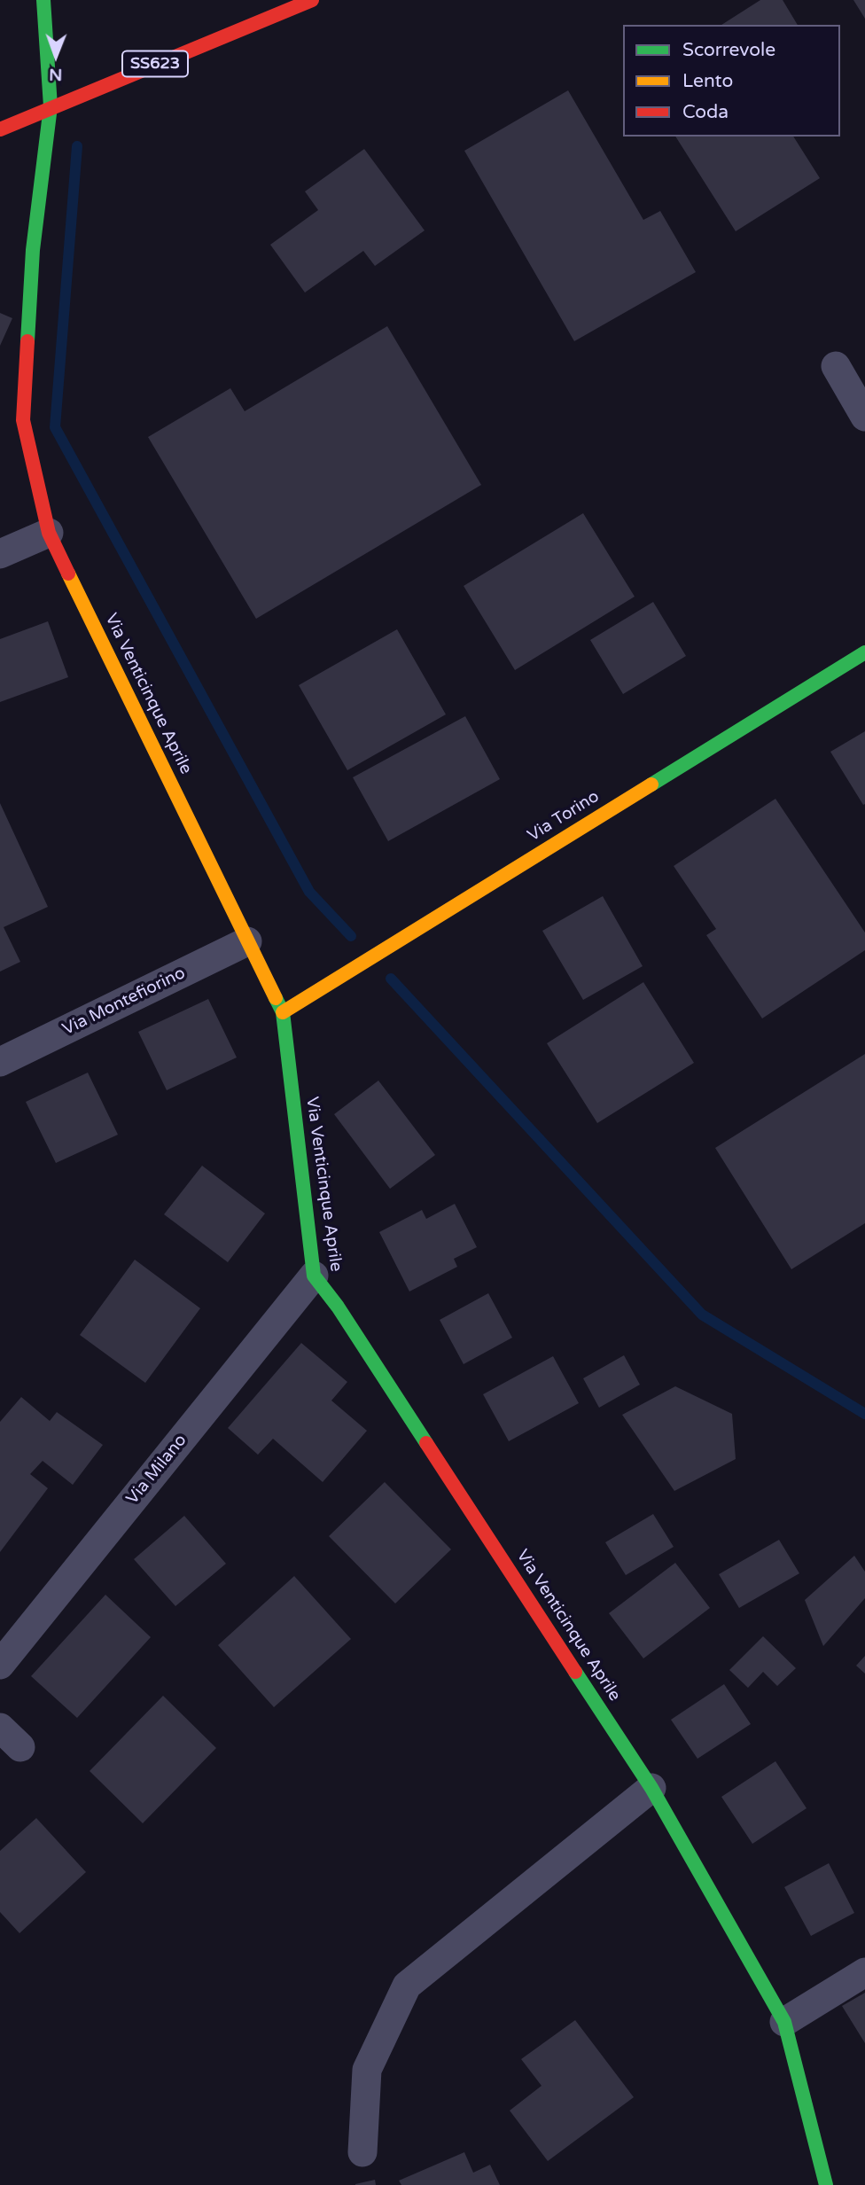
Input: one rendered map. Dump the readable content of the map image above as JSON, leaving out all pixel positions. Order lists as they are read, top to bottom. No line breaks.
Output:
{"streets":{"street":["SS623","Via Venticinque Aprile","Via Torino","Via Montefiorino","Via Milano"]},"crossings":[["SS623","Via Venticinque Aprile"],["Via Venticinque Aprile","Via Torino"],["Via Venticinque Aprile","Via Montefiorino"],["Via Venticinque Aprile","Via Milano"]],"legend":["Scorrevole","Lento","Coda"],"north":"bottom"}
